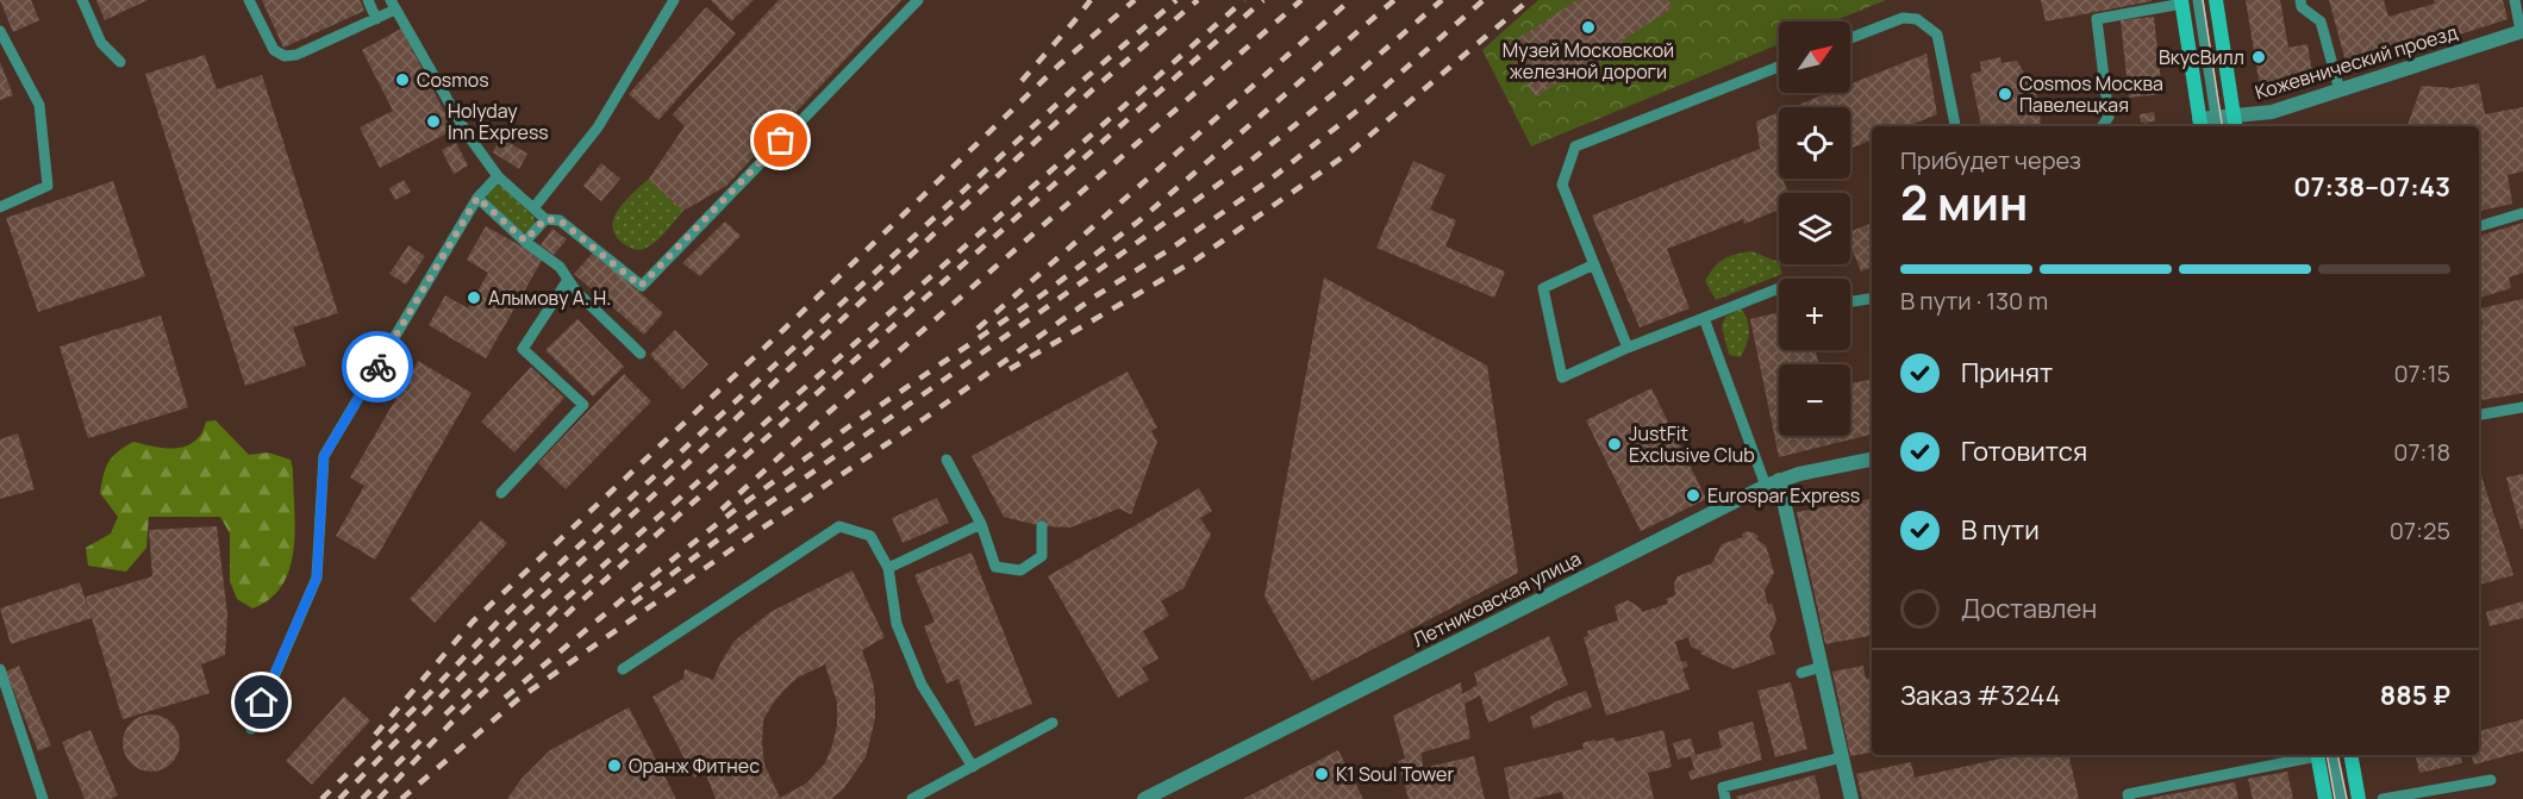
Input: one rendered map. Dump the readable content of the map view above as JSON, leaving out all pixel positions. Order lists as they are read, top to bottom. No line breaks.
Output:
{"streets":{"street":["Кожевнический проезд","Летниковская улица"]},"places":["Музей Московской железной дороги","ВкусВилл","Cosmos","Cosmos Москва Павелецкая","Holyday Inn Express","Алымову А. Н.","JustFit Exclusive Club","Eurospar Express","Оранж Фитнес","К1 Soul Tower"],"north":"top right","page":{"map_buttons":["+","−"],"heading":["2 мин","Прибудет через","07:38–07:43"],"panel":["Заказ #3244","885 ₽"],"bar":"В пути · 130 m","list":[["Принят","07:15"],["Готовится","07:18"],["В пути","07:25"],"Доставлен"]}}
